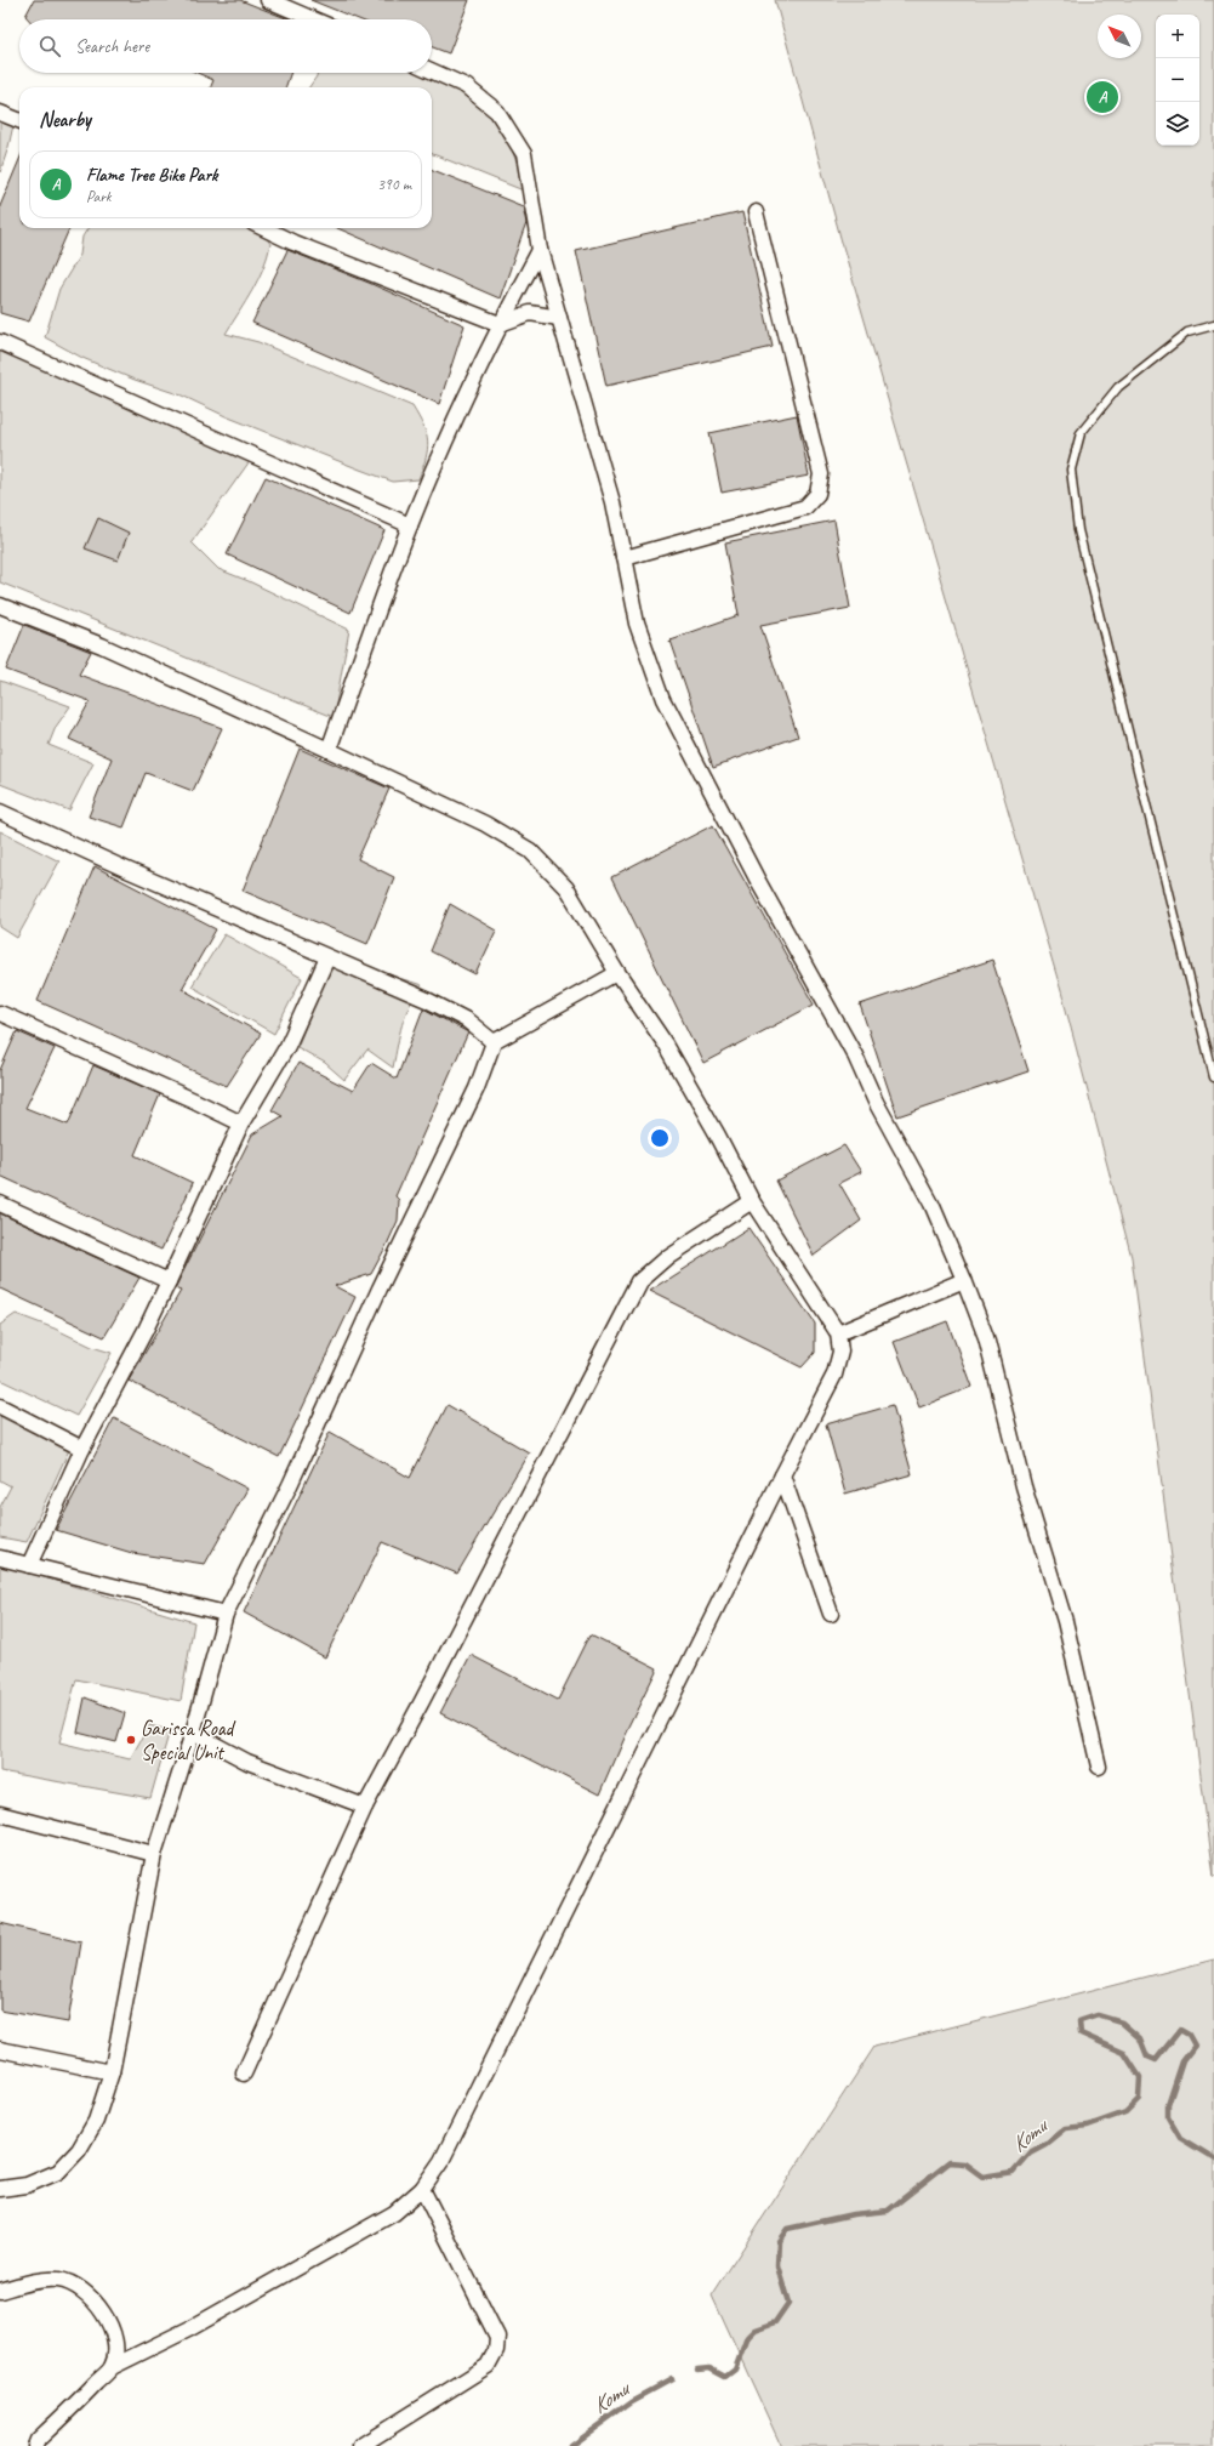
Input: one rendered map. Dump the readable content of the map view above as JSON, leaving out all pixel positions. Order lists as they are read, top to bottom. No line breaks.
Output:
{"water":["Komu"],"places":["Garissa Road Special Unit"],"north":"top left","page":{"map_buttons":["+","−"],"search":"Search here","pins":"A","heading":"Nearby","list":[{"mark":"A","name":"Flame Tree Bike Park","note":"Park","value":"390 m"}]}}
